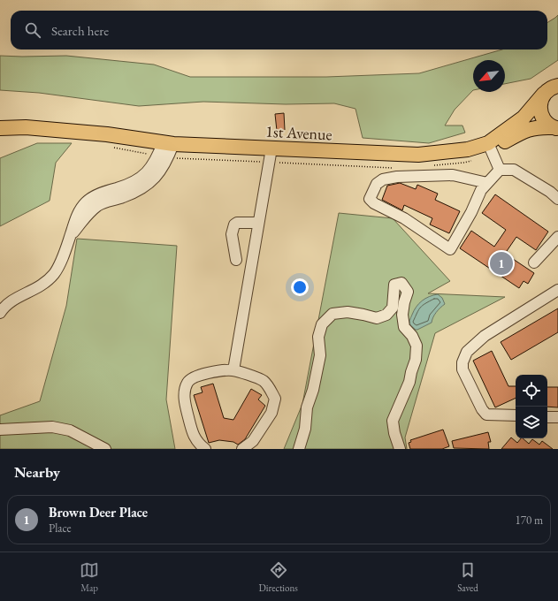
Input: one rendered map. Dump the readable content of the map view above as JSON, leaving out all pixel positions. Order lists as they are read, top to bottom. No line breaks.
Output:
{"streets":{"main road":["1st Avenue"]},"north":"bottom left","page":{"search":"Search here","pins":"1","heading":"Nearby","list":[{"mark":"1","name":"Brown Deer Place","note":"Place","value":"170 m"}],"nav":["Map","Directions","Saved"]}}
